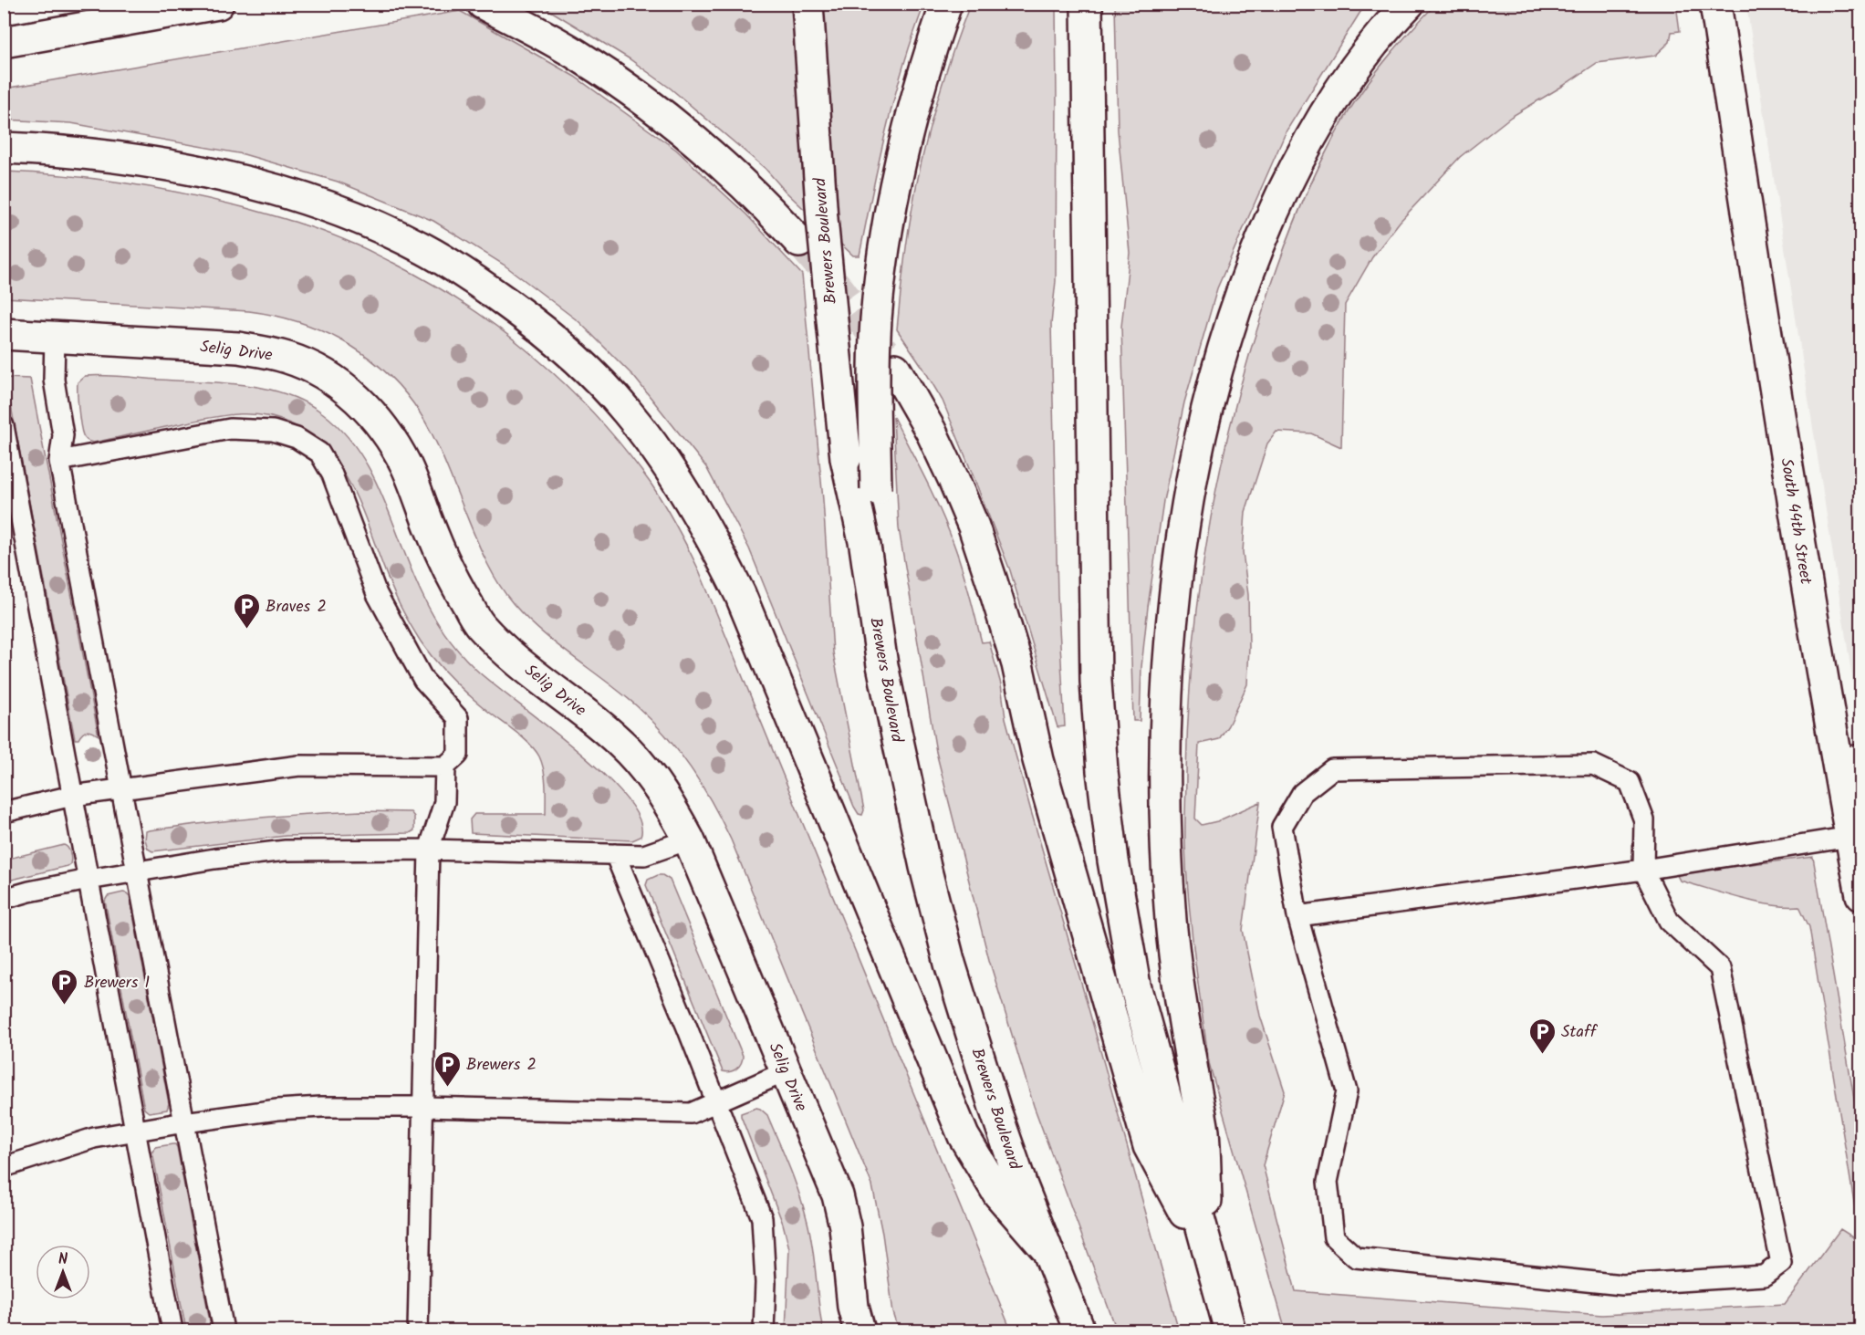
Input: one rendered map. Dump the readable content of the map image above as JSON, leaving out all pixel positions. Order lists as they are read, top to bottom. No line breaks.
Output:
{"streets":{"main road":["Brewers Boulevard","Selig Drive","South 44th Street"]},"places":{"parking":["Braves 2","Brewers 1","Staff","Brewers 2"]},"north":"top"}
